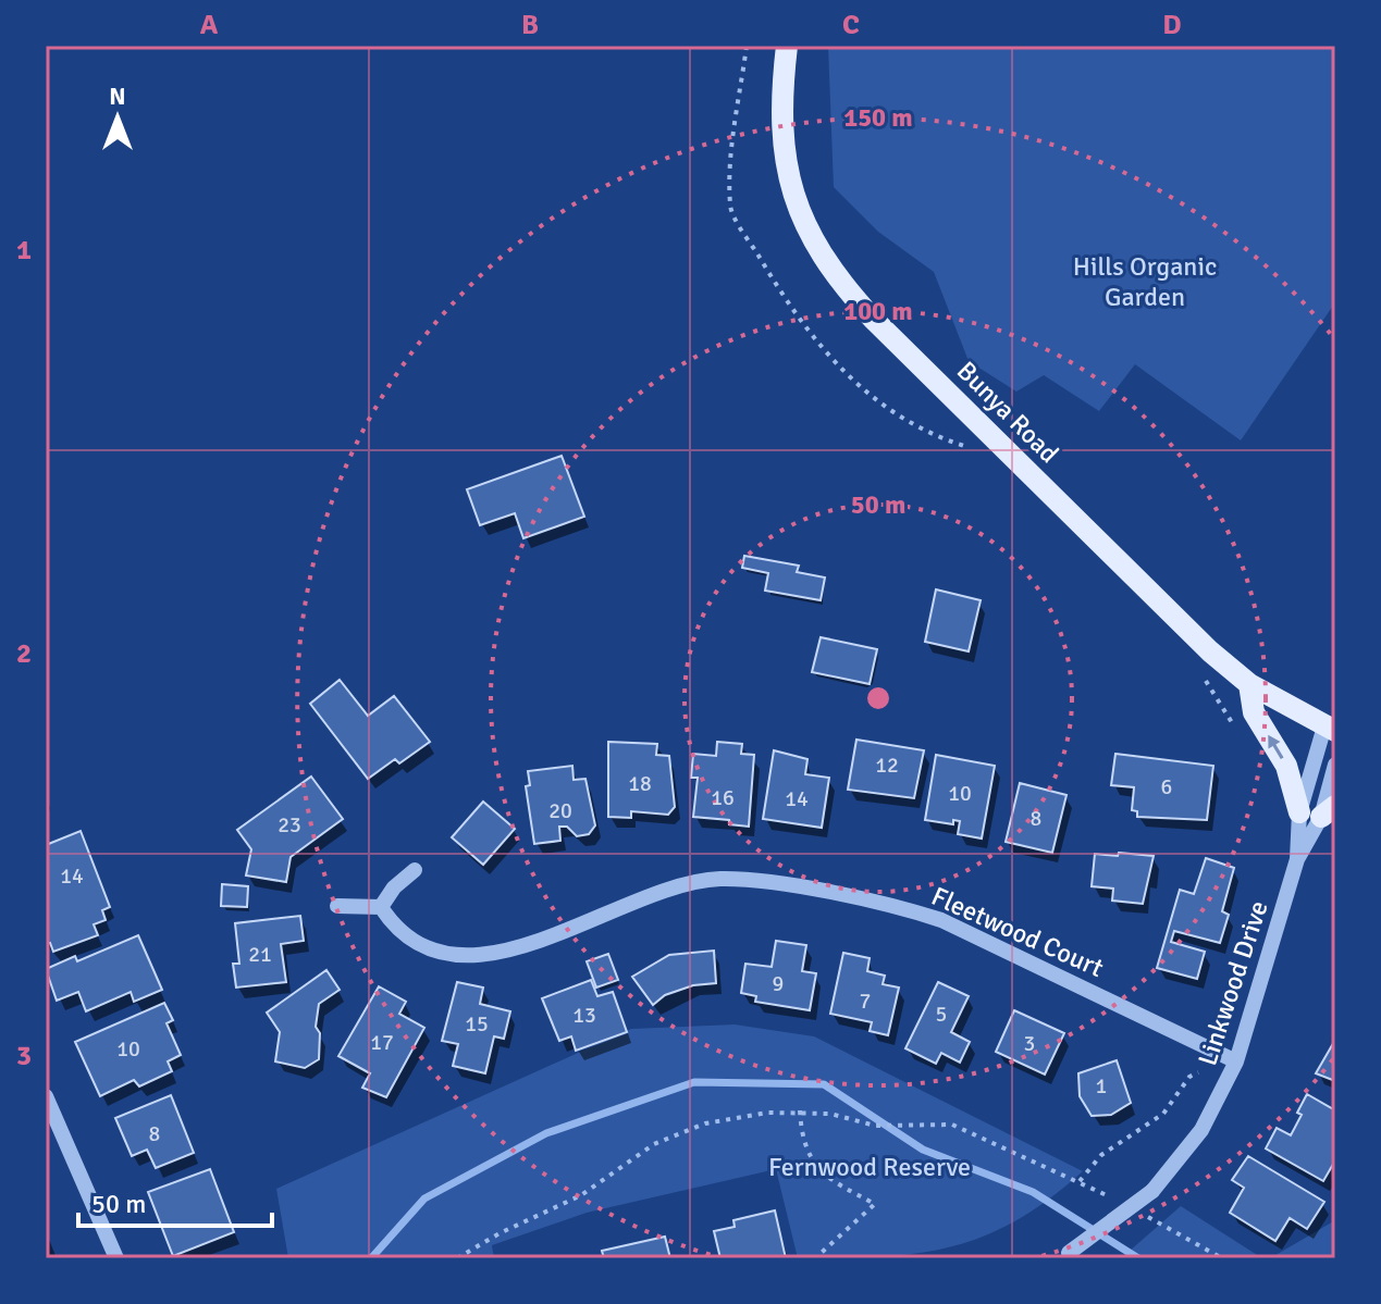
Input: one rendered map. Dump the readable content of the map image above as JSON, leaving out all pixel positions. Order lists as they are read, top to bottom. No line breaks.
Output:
{"streets":{"main road":["Bunya Road"],"street":["Fleetwood Court","Linkwood Drive"]},"crossings":[["Bunya Road","Linkwood Drive"],["Fleetwood Court","Linkwood Drive"]],"parks":["Hills Organic Garden","Fernwood Reserve"],"house_numbers":["12","18","6","10","16","14","20","8","23","14","21","9","7","5","13","15","17","3","10","1","8"],"scale_bar":"50 m","north":"top","grid":{"columns":["A","B","C","D"],"rows":["1","2","3"]},"rings":["150 m","100 m","50 m"]}
